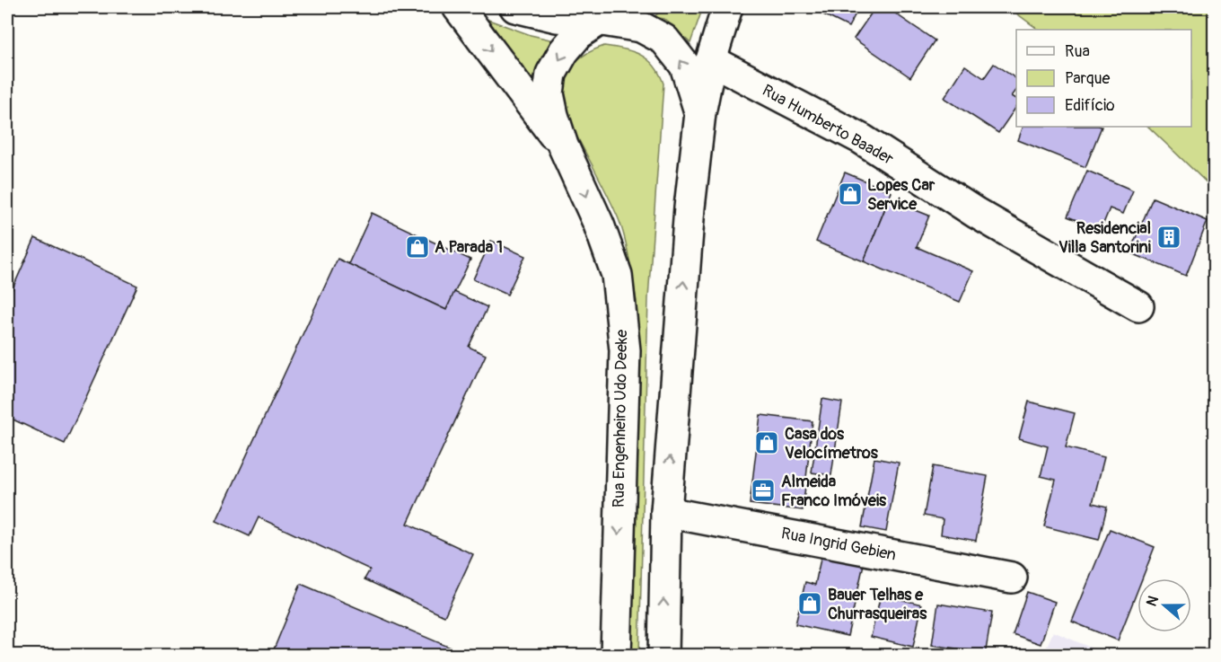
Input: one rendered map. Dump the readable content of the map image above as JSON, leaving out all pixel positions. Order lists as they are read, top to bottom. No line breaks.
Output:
{"streets":{"main road":["Rua Humberto Baader","Rua Engenheiro Udo Deeke","Rua Ingrid Gebien"]},"places":{"shop":["Lopes Car Service","A Parada 1","Casa dos Velocímetros","Bauer Telhas e Churrasqueiras"],"building":["Residencial Villa Santorini"],"office":["Almeida Franco Imóveis"]},"legend":["Rua","Parque","Edifício"],"north":"left"}
